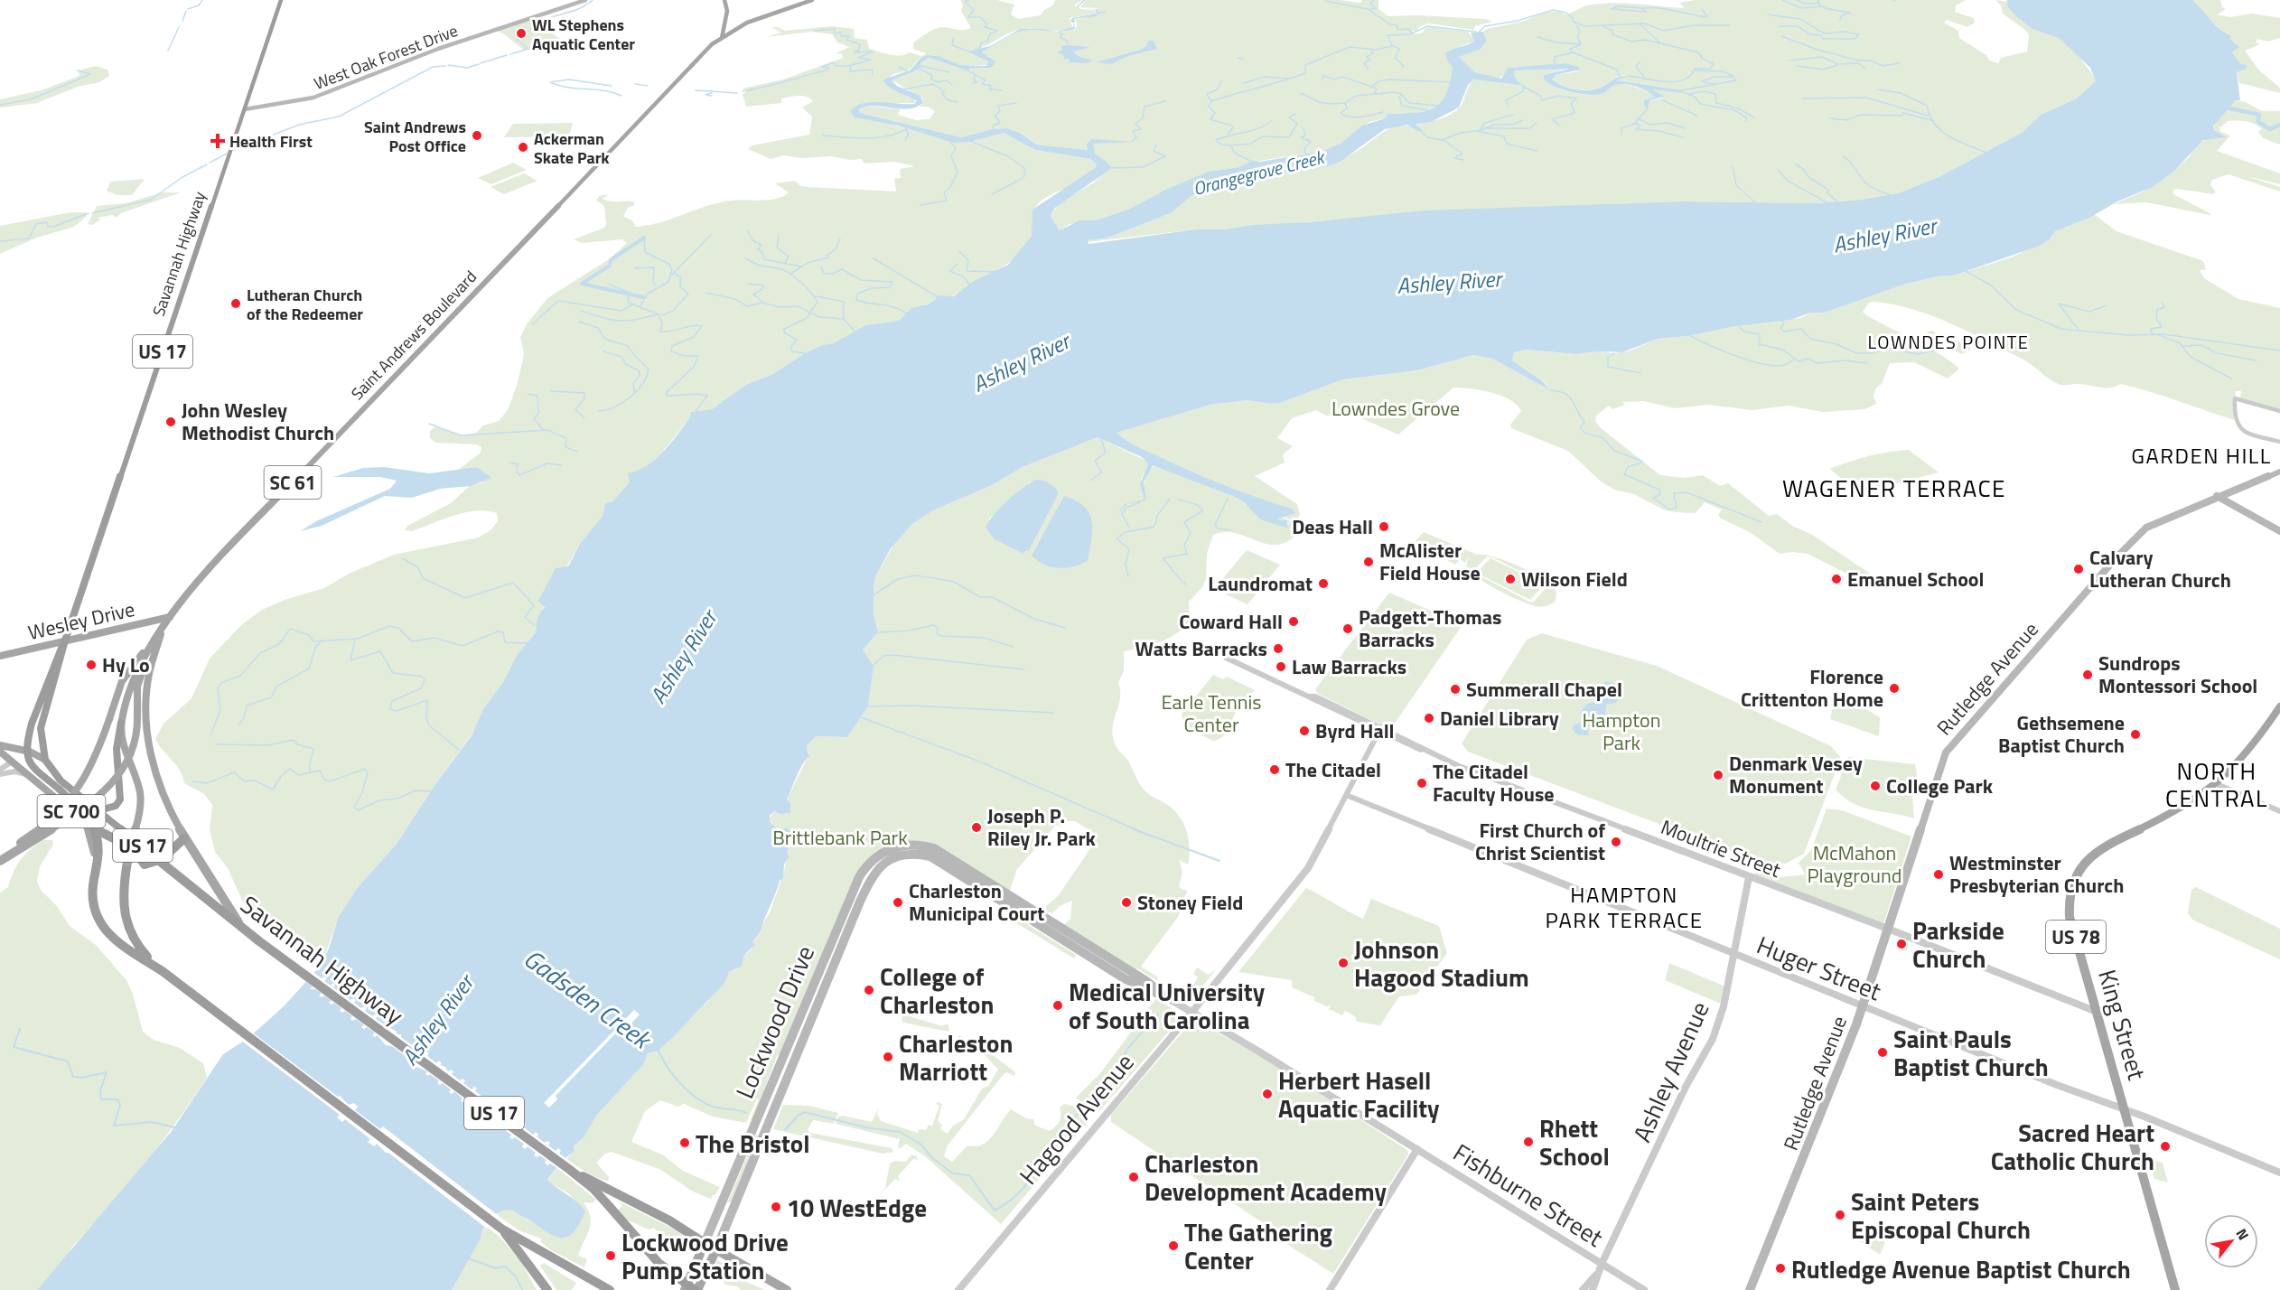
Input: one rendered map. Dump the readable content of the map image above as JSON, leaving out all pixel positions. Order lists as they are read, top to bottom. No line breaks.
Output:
{"streets":{"highway":["Savannah Highway","US 17"],"main road":["West Oak Forest Drive","Saint Andrews Boulevard","SC 61","Wesley Drive","Rutledge Avenue","SC 700","US 78","Lockwood Drive","King Street","Fishburne Street"],"street":["Moultrie Street","Huger Street","Ashley Avenue","Hagood Avenue"]},"crossings":[["West Oak Forest Drive","Savannah Highway"],["Savannah Highway","Saint Andrews Boulevard"],["Savannah Highway","US 17"],["Savannah Highway","Wesley Drive"],["Savannah Highway","Lockwood Drive"],["Saint Andrews Boulevard","SC 61"],["Saint Andrews Boulevard","Wesley Drive"],["US 17","SC 700"],["Rutledge Avenue","Moultrie Street"],["Rutledge Avenue","Huger Street"],["Moultrie Street","King Street"],["Moultrie Street","Ashley Avenue"],["Moultrie Street","Hagood Avenue"],["Huger Street","King Street"],["Huger Street","Ashley Avenue"],["Huger Street","Hagood Avenue"],["Lockwood Drive","Fishburne Street"],["Ashley Avenue","Fishburne Street"],["Hagood Avenue","Fishburne Street"]],"districts":["LOWNDES POINTE","GARDEN HILL","WAGENER TERRACE","NORTH CENTRAL","HAMPTON PARK TERRACE"],"water":["Orangegrove Creek","Ashley River","Gadsden Creek"],"parks":["Lowndes Grove","Earle Tennis Center","Hampton Park","Brittlebank Park","McMahon Playground"],"places":{"other":["WL Stephens Aquatic Center","Saint Andrews Post Office","Ackerman Skate Park","Lutheran Church of the Redeemer","John Wesley Methodist Church","Deas Hall","McAlister Field House","Calvary Lutheran Church","Wilson Field","Emanuel School","Laundromat","Coward Hall","Padgett-Thomas Barracks","Watts Barracks","Hy Lo","Law Barracks","Sundrops Montessori School","Florence Crittenton Home","Summerall Chapel","Daniel Library","Byrd Hall","Gethsemene Baptist Church","The Citadel","Denmark Vesey Monument","The Citadel Faculty House","College Park","Joseph P. Riley Jr. Park","First Church of Christ Scientist","Westminster Presbyterian Church","Charleston Municipal Court","Stoney Field","Parkside Church","Johnson Hagood Stadium","College of Charleston","Medical University of South Carolina","Saint Pauls Baptist Church","Charleston Marriott","Herbert Hasell Aquatic Facility","Rhett School","The Bristol","Sacred Heart Catholic Church","Charleston Development Academy","10 WestEdge","Saint Peters Episcopal Church","The Gathering Center","Lockwood Drive Pump Station","Rutledge Avenue Baptist Church"],"health":["Health First"]},"north":"top right"}
